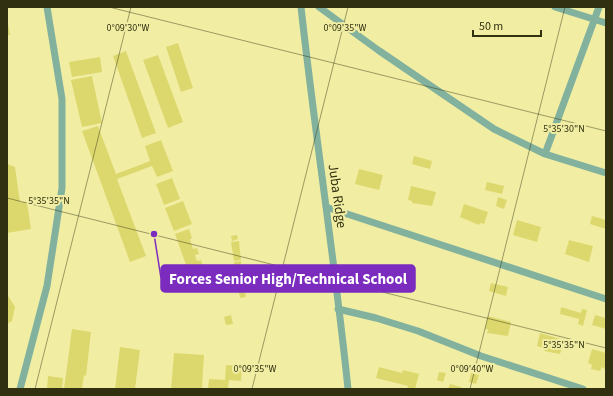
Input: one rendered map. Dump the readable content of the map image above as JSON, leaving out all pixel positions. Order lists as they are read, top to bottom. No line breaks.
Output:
{"streets":{"street":["Juba Ridge"]},"places":["Forces Senior High/Technical School"],"scale_bar":"50 m","coordinates":["0°09'30\"W","0°09'35\"W","5°35'30\"N","5°35'35\"N","0°09'40\"W"]}
